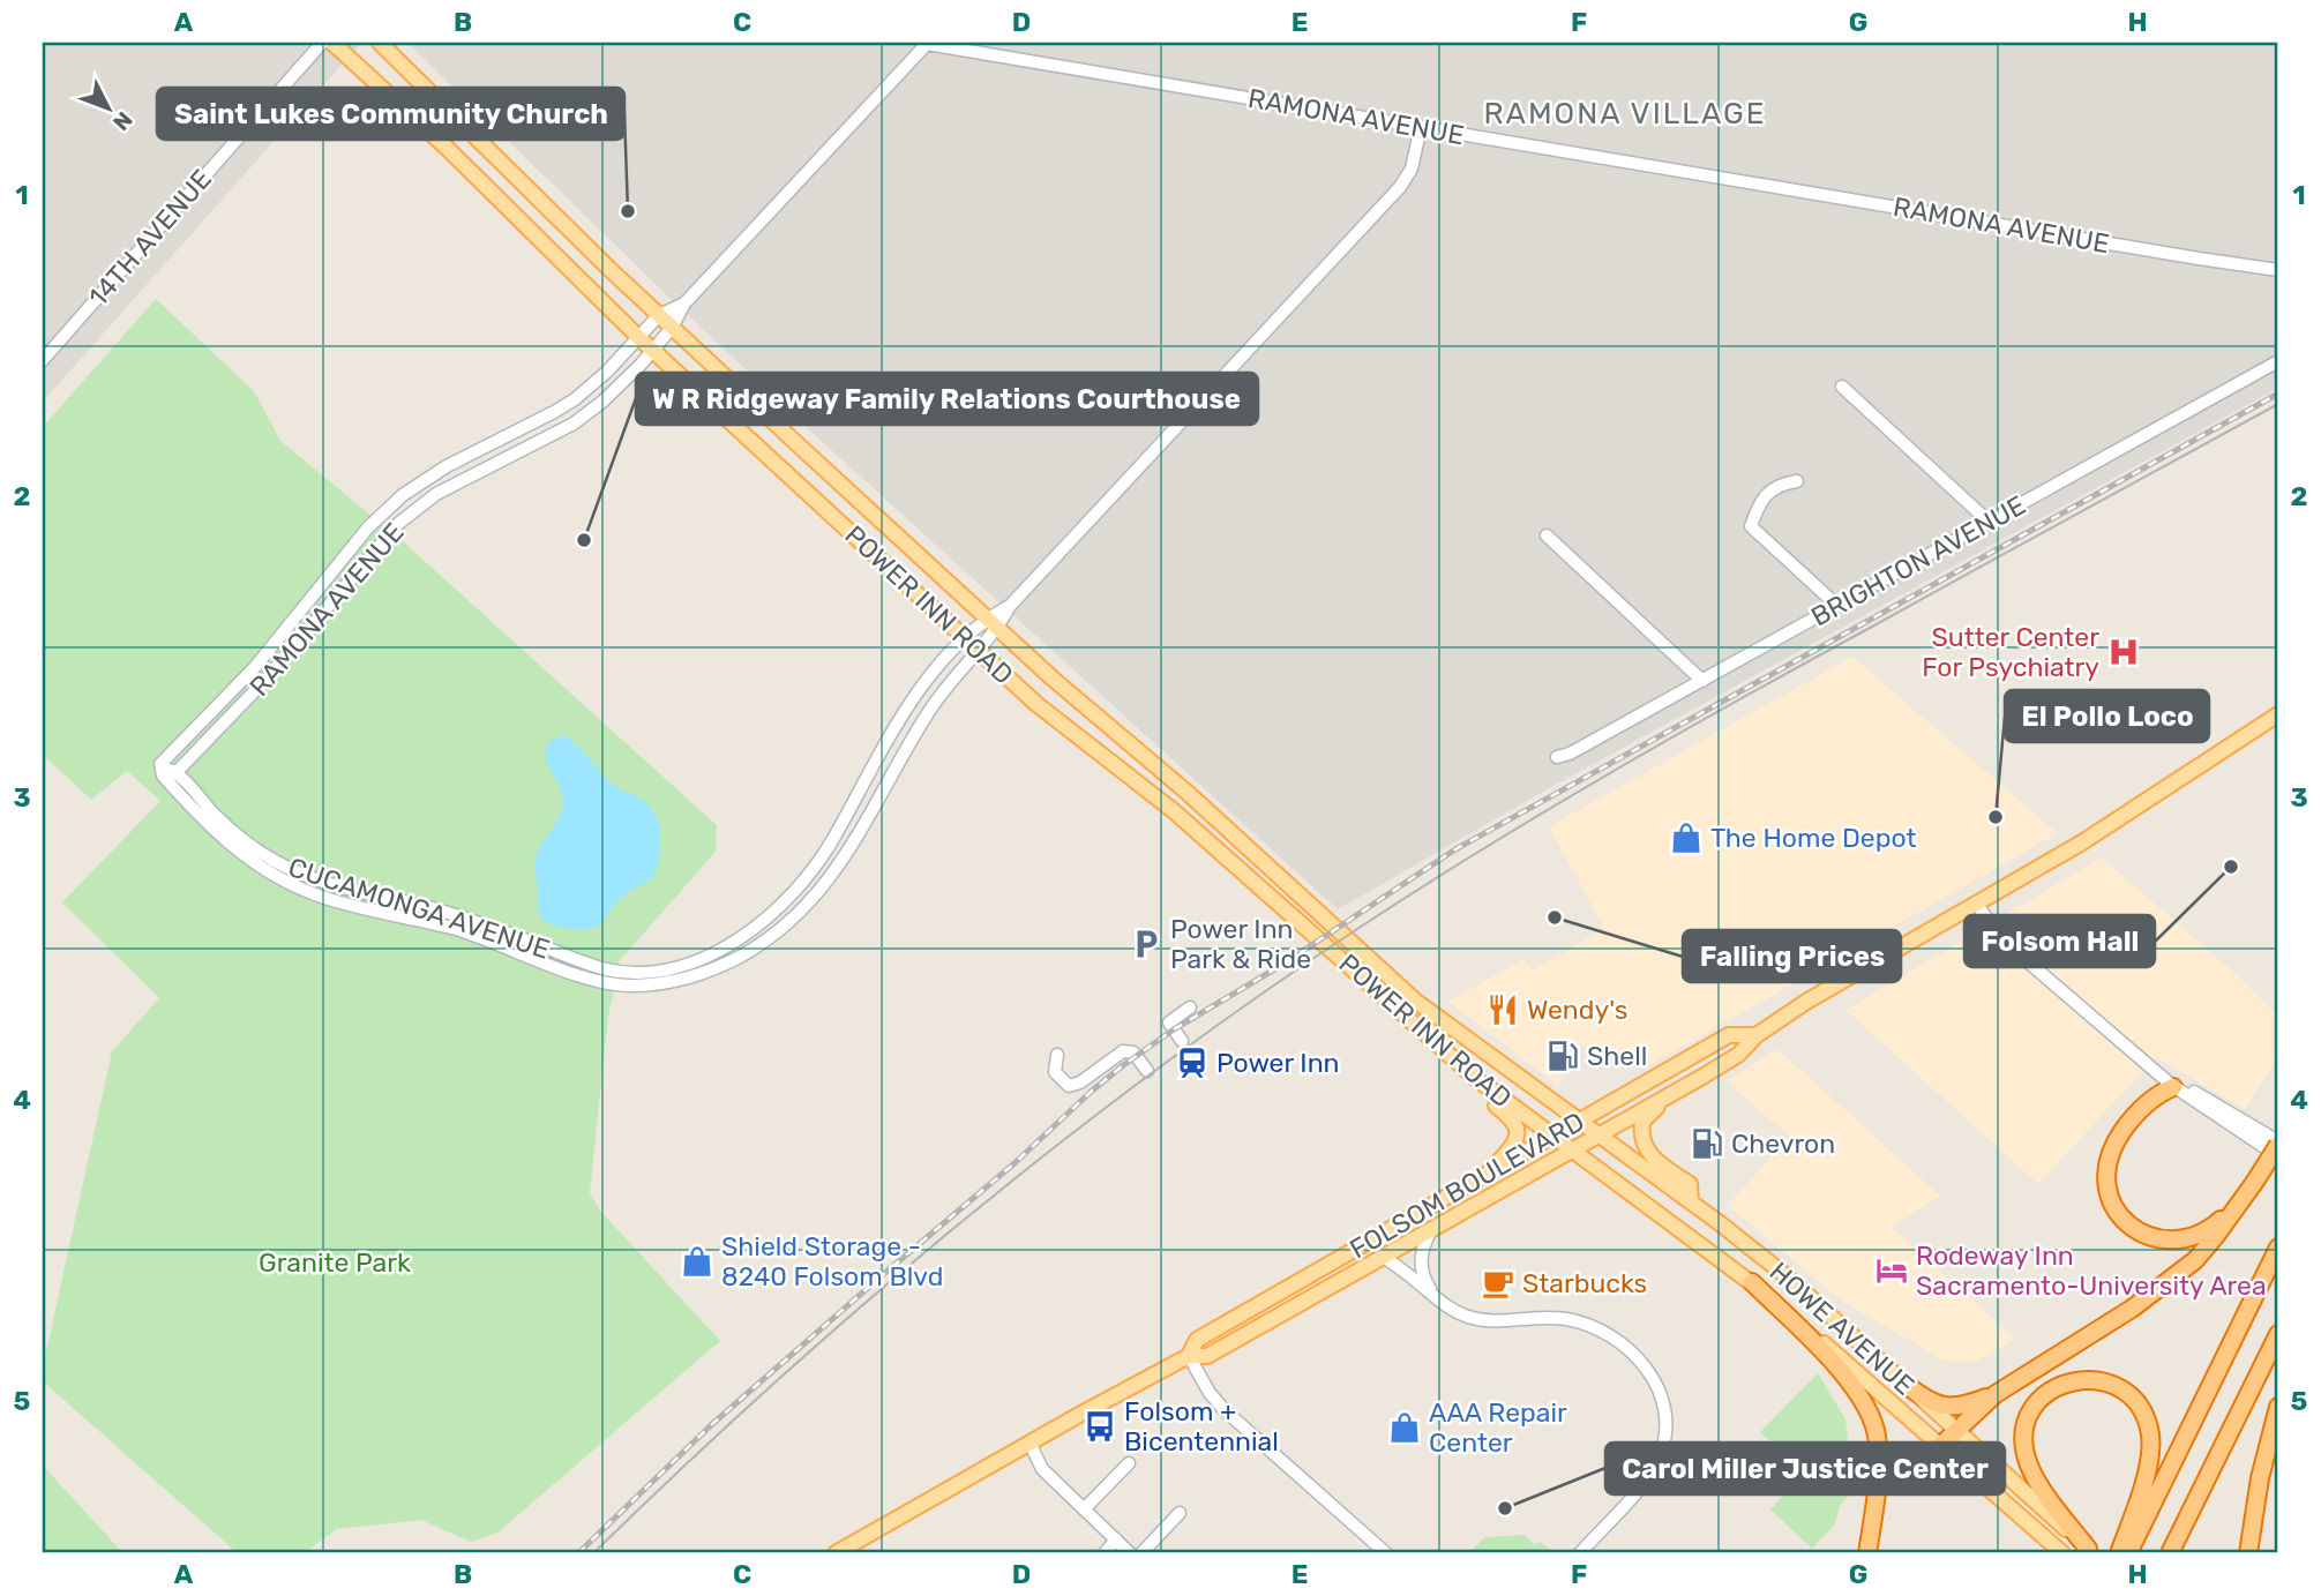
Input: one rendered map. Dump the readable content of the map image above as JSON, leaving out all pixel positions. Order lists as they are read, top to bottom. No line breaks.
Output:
{"streets":{"main road":["POWER INN ROAD","FOLSOM BOULEVARD","HOWE AVENUE"],"street":["RAMONA AVENUE","14TH AVENUE","BRIGHTON AVENUE","CUCAMONGA AVENUE"]},"crossings":[["RAMONA AVENUE","POWER INN ROAD"],["RAMONA AVENUE","CUCAMONGA AVENUE"],["POWER INN ROAD","CUCAMONGA AVENUE"],["POWER INN ROAD","FOLSOM BOULEVARD"],["POWER INN ROAD","HOWE AVENUE"],["FOLSOM BOULEVARD","HOWE AVENUE"]],"districts":["RAMONA VILLAGE"],"parks":["Granite Park"],"places":{"other":["Saint Lukes Community Church","W R Ridgeway Family Relations Courthouse","El Pollo Loco","Folsom Hall","Falling Prices","Carol Miller Justice Center"],"hospital":["Sutter Center For Psychiatry"],"shop":["The Home Depot","Shield Storage - 8240 Folsom Blvd","AAA Repair Center"],"parking":["Power Inn Park & Ride"],"restaurant":["Wendy's"],"fuel station":["Shell","Chevron"],"station":["Power Inn"],"hotel":["Rodeway Inn Sacramento-University Area"],"cafe":["Starbucks"],"bus stop":["Folsom + Bicentennial"]},"north":"bottom right","grid":{"columns":["A","B","C","D","E","F","G","H"],"rows":["1","2","3","4","5"]}}
